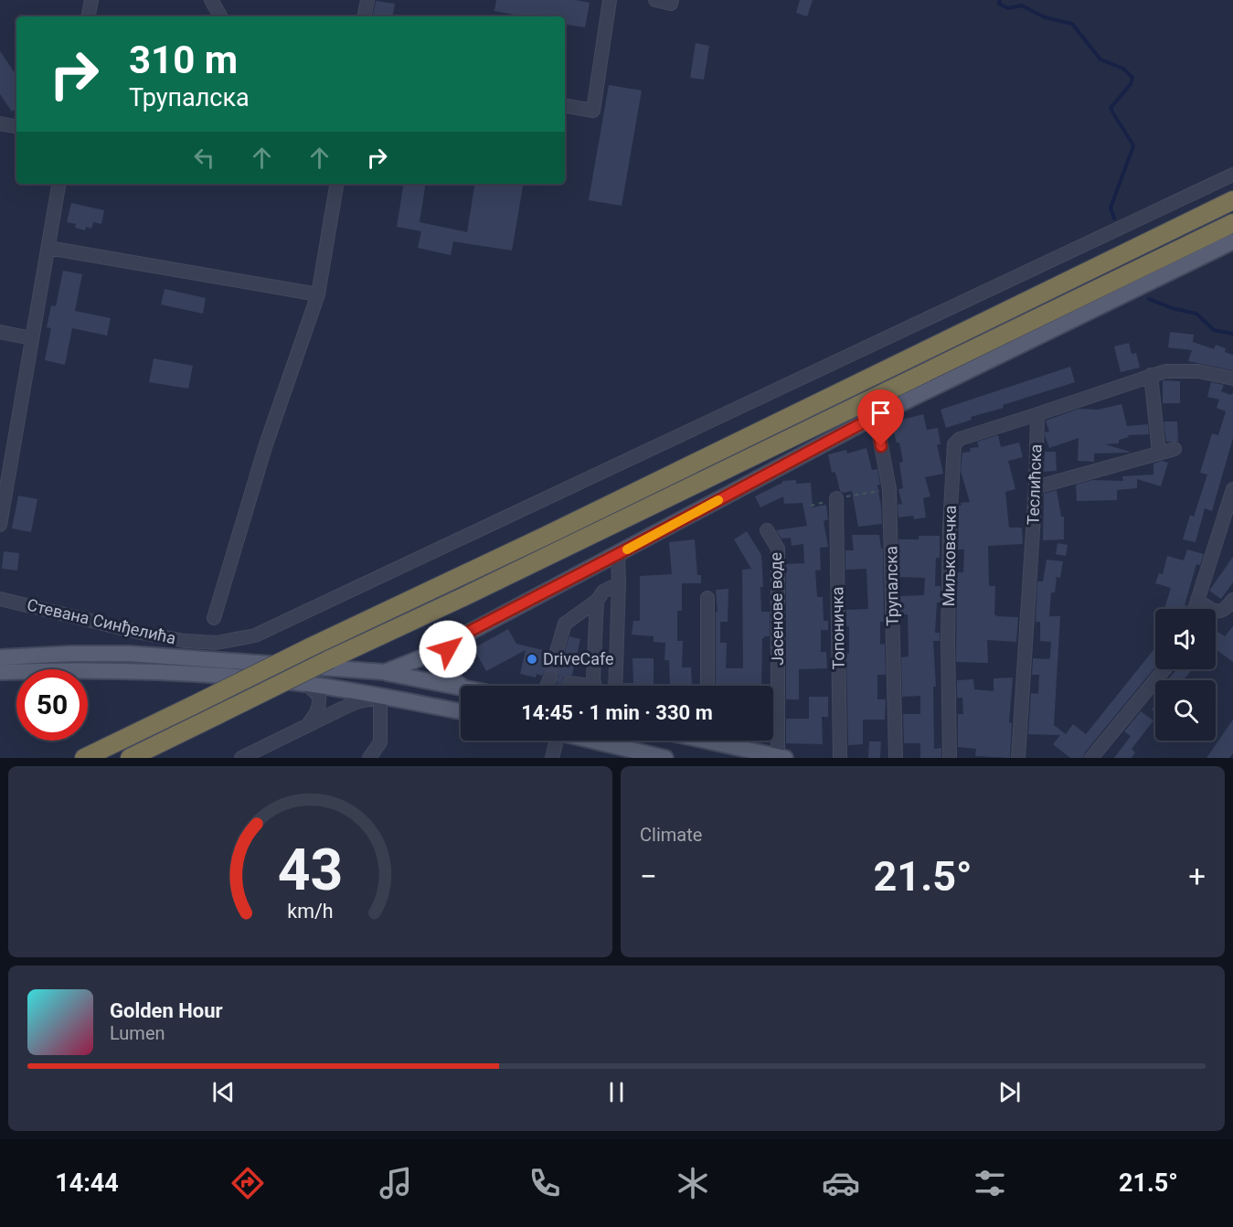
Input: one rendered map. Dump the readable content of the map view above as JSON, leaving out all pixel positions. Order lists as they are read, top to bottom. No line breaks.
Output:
{"streets":{"street":["Теслићска","Миљковачка","Трупалска","Јасенове воде","Стевана Синђелића","Топоничка"]},"crossings":[["Теслићска","Миљковачка"]],"places":["DriveCafe"],"page":{"turn":["310 m","Трупалска"],"limit":"50","trip":"14:45 · 1 min · 330 m","tile":"Climate","heat":["−","21.5°","+"],"song":["Golden Hour","Lumen"],"tabs":["14:44","21.5°"],"gauge":["43","km/h"]}}
